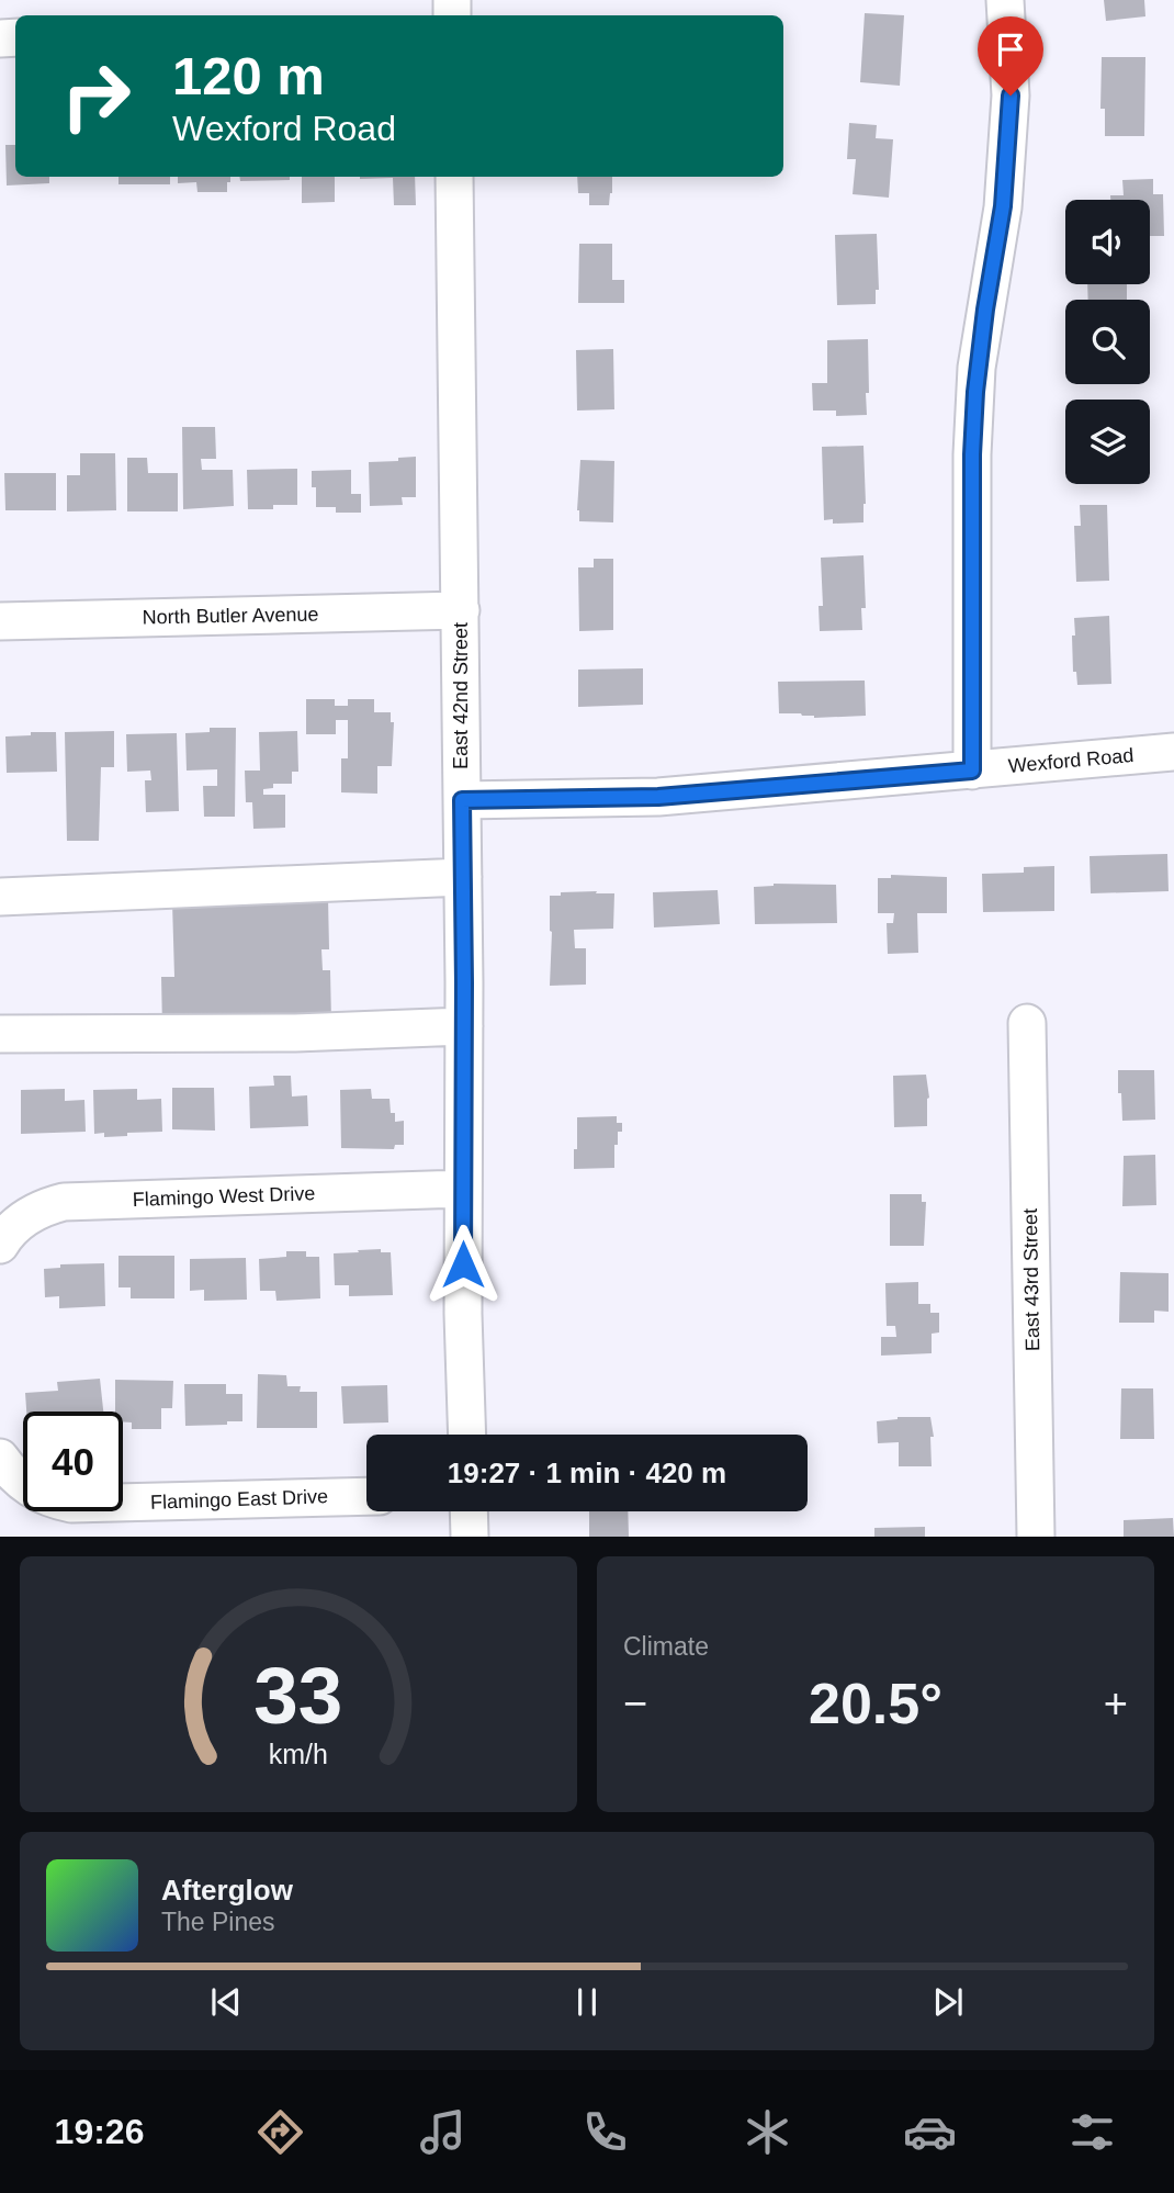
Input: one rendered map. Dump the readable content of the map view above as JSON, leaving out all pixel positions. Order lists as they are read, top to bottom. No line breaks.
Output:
{"streets":{"street":["North Butler Avenue","East 42nd Street","Wexford Road","Flamingo West Drive","East 43rd Street","Flamingo East Drive"]},"crossings":[["North Butler Avenue","East 42nd Street"],["East 42nd Street","Wexford Road"],["East 42nd Street","Flamingo West Drive"]],"page":{"turn":["120 m","Wexford Road"],"limit":"40","trip":"19:27 · 1 min · 420 m","tile":"Climate","heat":["−","20.5°","+"],"song":["Afterglow","The Pines"],"tabs":"19:26","gauge":["33","km/h"]}}
